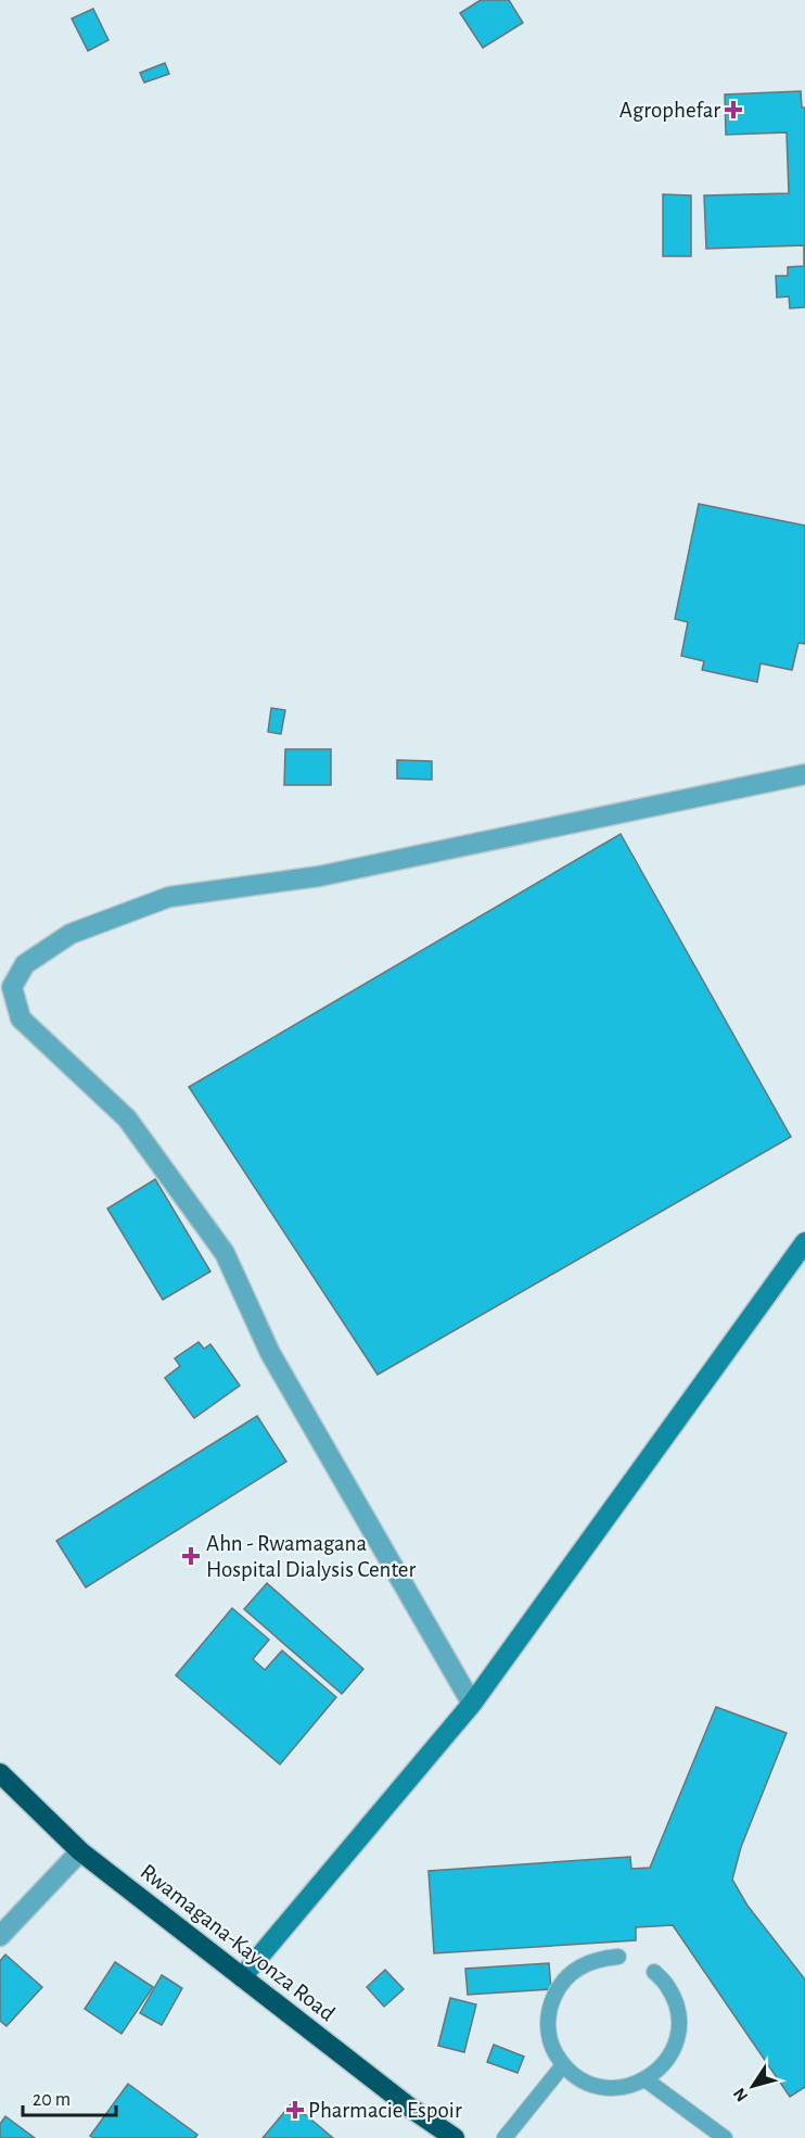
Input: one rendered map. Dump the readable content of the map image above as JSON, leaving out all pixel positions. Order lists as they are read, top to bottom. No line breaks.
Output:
{"streets":{"highway":["Rwamagana-Kayonza Road"]},"places":{"health":["Agrophefar","Ahn - Rwamagana Hospital Dialysis Center","Pharmacie Espoir"]},"scale_bar":"20 m","north":"bottom left"}
